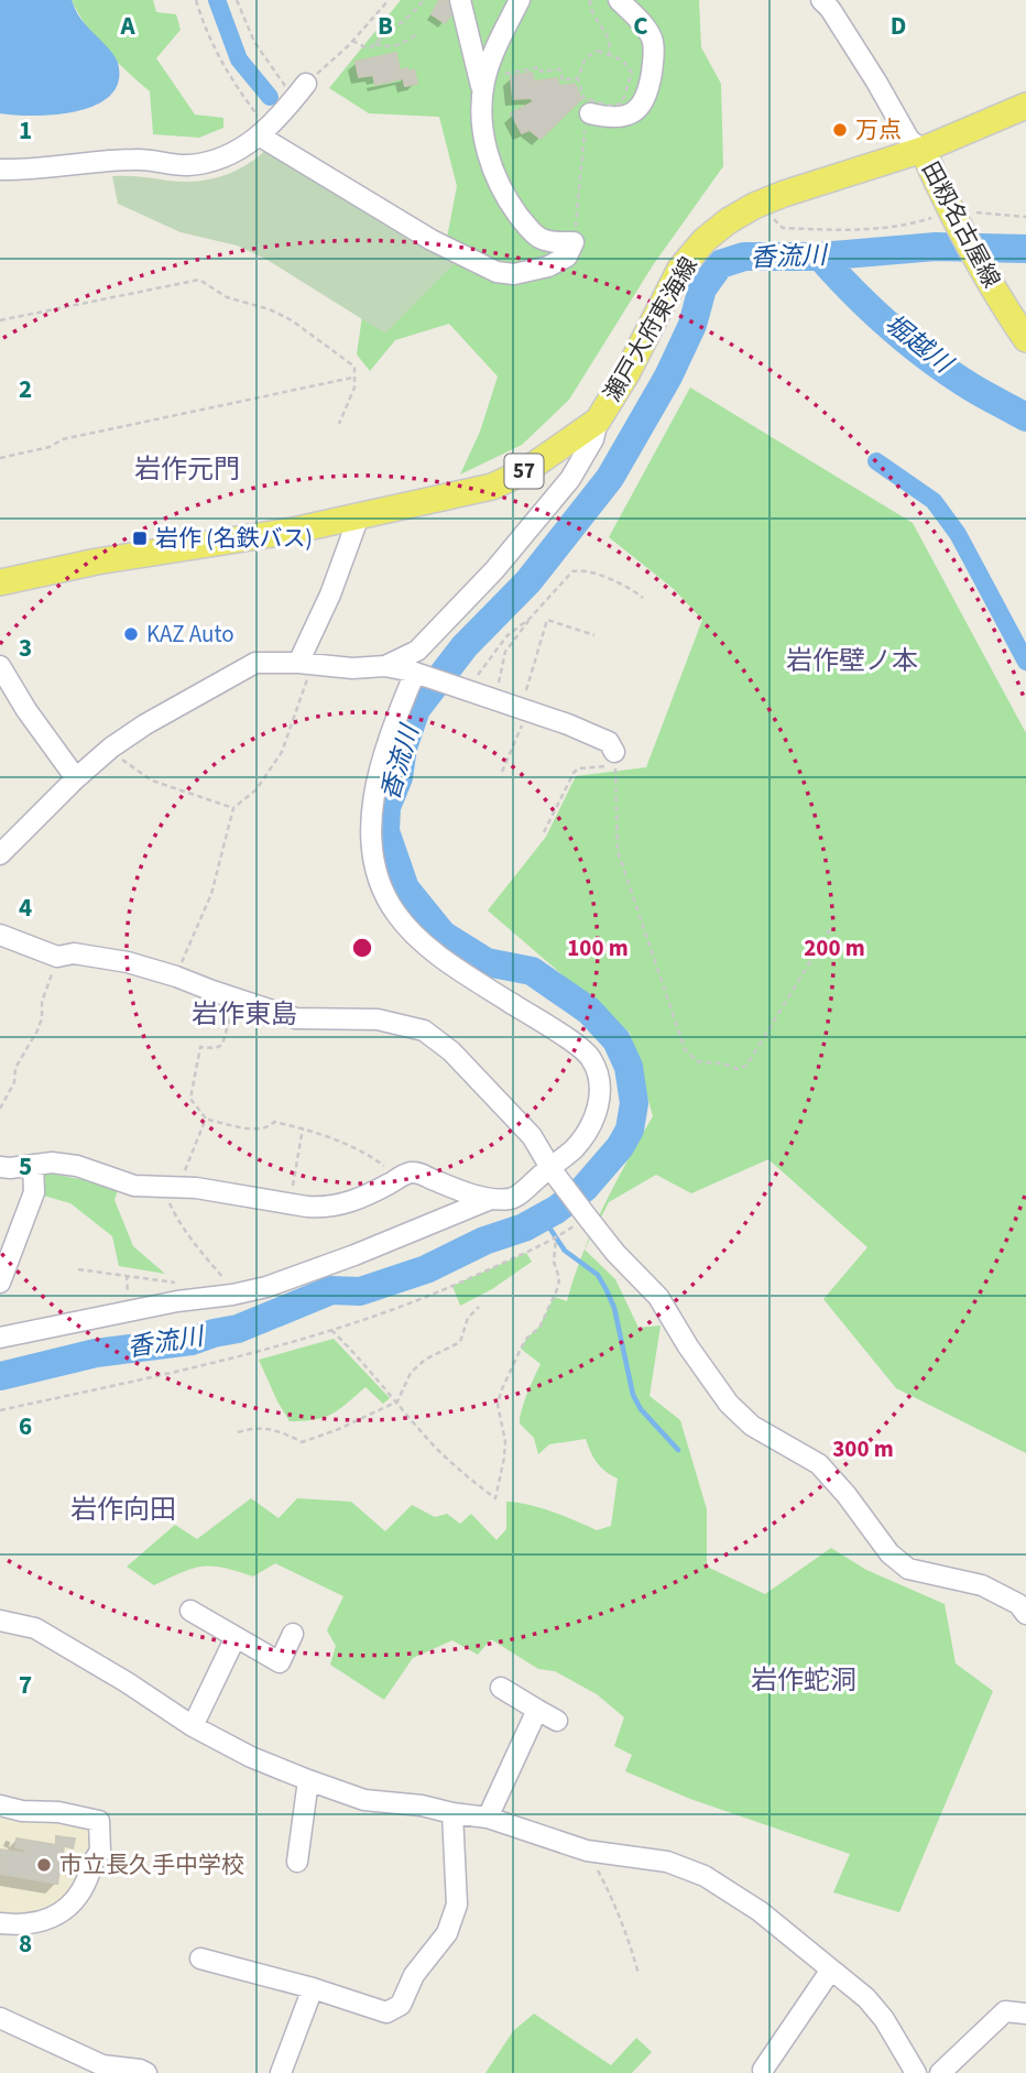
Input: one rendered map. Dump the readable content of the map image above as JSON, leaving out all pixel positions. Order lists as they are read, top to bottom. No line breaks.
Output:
{"streets":{"main road":["田籾名古屋線","瀬戸大府東海線","57"]},"crossings":[["田籾名古屋線","瀬戸大府東海線"]],"districts":["岩作元門","岩作壁ノ本","岩作東島","岩作向田","岩作蛇洞"],"water":["香流川","堀越川"],"places":{"other":["万点","KAZ Auto","市立長久手中学校"],"transit":["岩作 (名鉄バス)"]},"grid":{"columns":["A","B","C","D"],"rows":["1","2","3","4","5","6","7","8"]},"rings":["100 m","200 m","300 m"]}
